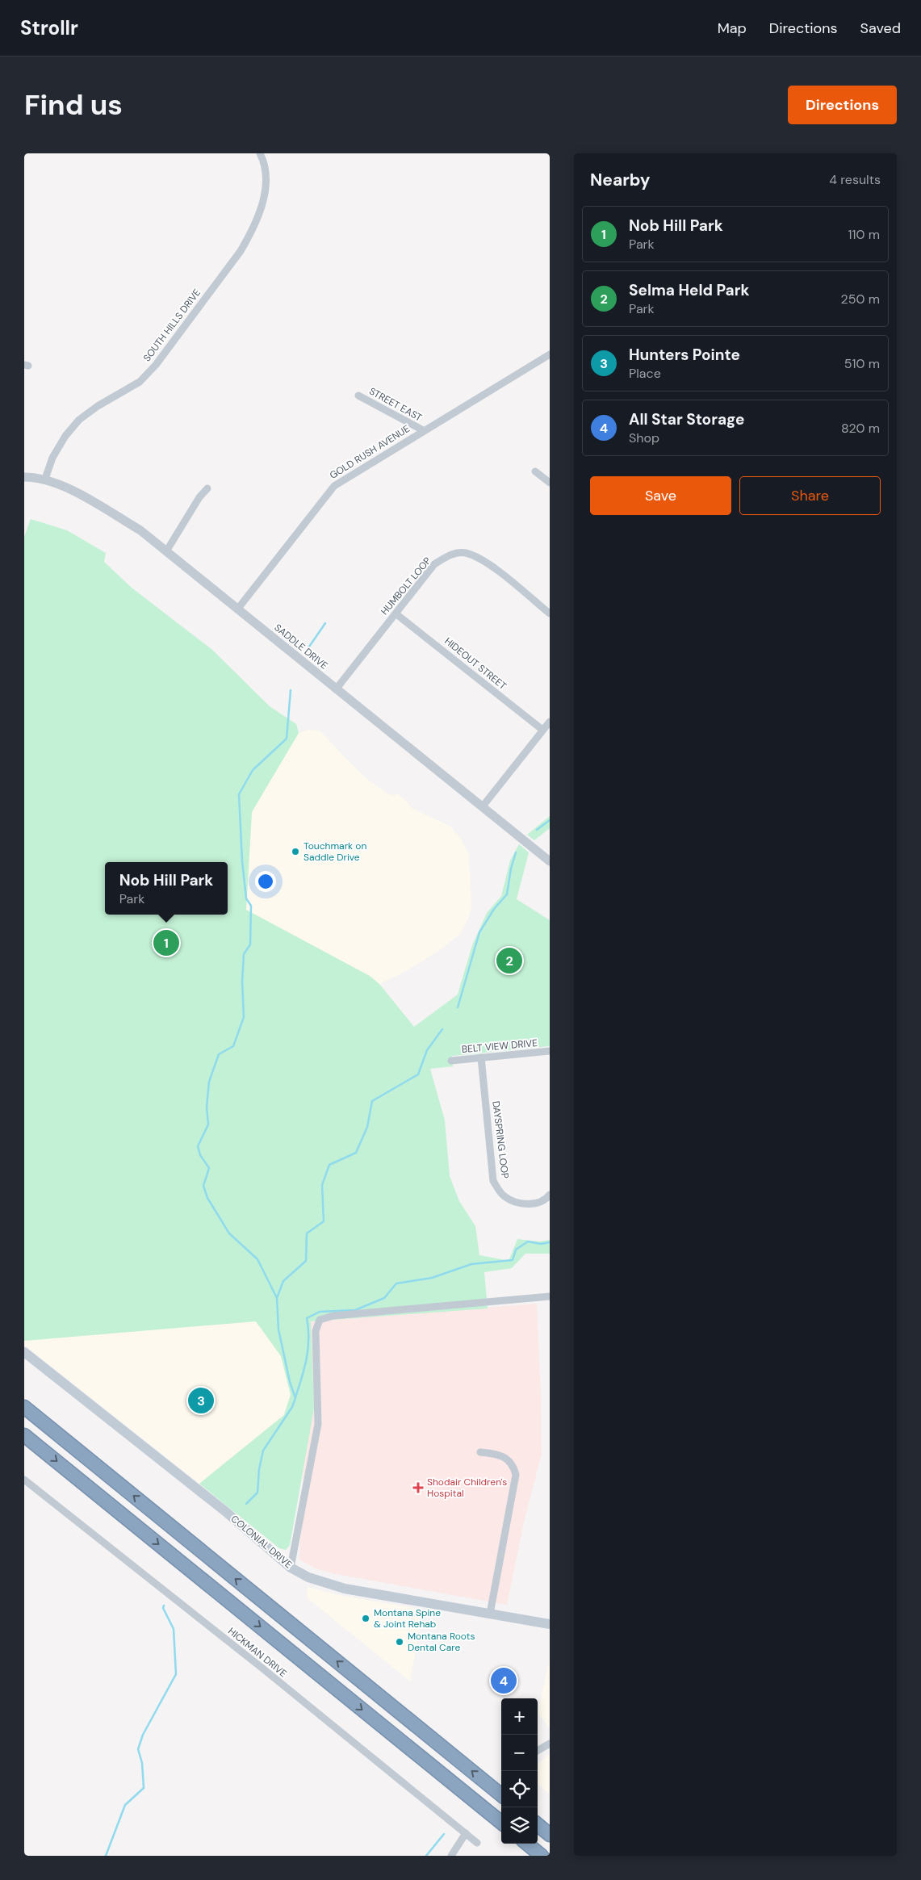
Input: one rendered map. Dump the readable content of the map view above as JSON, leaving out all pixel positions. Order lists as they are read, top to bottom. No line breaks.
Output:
{"streets":{"main road":["COLONIAL DRIVE"],"street":["SOUTH HILLS DRIVE","STREET EAST","GOLD RUSH AVENUE","HUMBOLT LOOP","SADDLE DRIVE","HIDEOUT STREET","BELT VIEW DRIVE","DAYSPRING LOOP","HICKMAN DRIVE"]},"crossings":[["SOUTH HILLS DRIVE","SADDLE DRIVE"],["STREET EAST","GOLD RUSH AVENUE"],["GOLD RUSH AVENUE","SADDLE DRIVE"],["HUMBOLT LOOP","SADDLE DRIVE"],["HUMBOLT LOOP","HIDEOUT STREET"],["BELT VIEW DRIVE","DAYSPRING LOOP"]],"places":{"other":["Touchmark on Saddle Drive","Montana Spine & Joint Rehab","Montana Roots Dental Care"],"health":["Shodair Children's Hospital"]},"page":{"header":"Strollr","nav":["Map","Directions","Saved"],"buttons":["Directions",["Save","Share"]],"title":"Find us","heading":["Nearby","4 results"],"list":[{"mark":"1","name":"Nob Hill Park","note":"Park","value":"110 m"},{"mark":"2","name":"Selma Held Park","note":"Park","value":"250 m"},{"mark":"3","name":"Hunters Pointe","note":"Place","value":"510 m"},{"mark":"4","name":"All Star Storage","note":"Shop","value":"820 m"}],"popup":["Nob Hill Park","Park"],"pins":["1","2","3","4"],"map_buttons":["+","−"]}}
